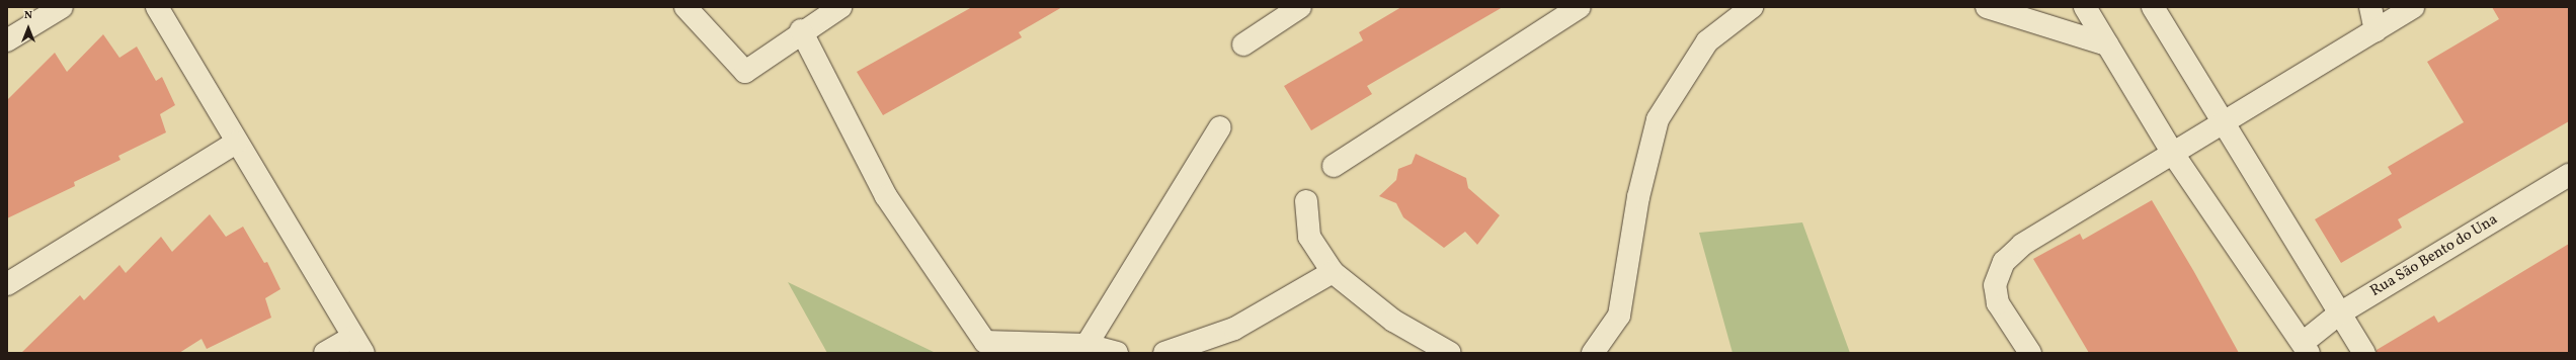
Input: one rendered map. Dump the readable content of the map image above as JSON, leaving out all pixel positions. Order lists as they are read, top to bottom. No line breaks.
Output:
{"streets":{"street":["Rua São Bento do Una"]},"north":"top"}
